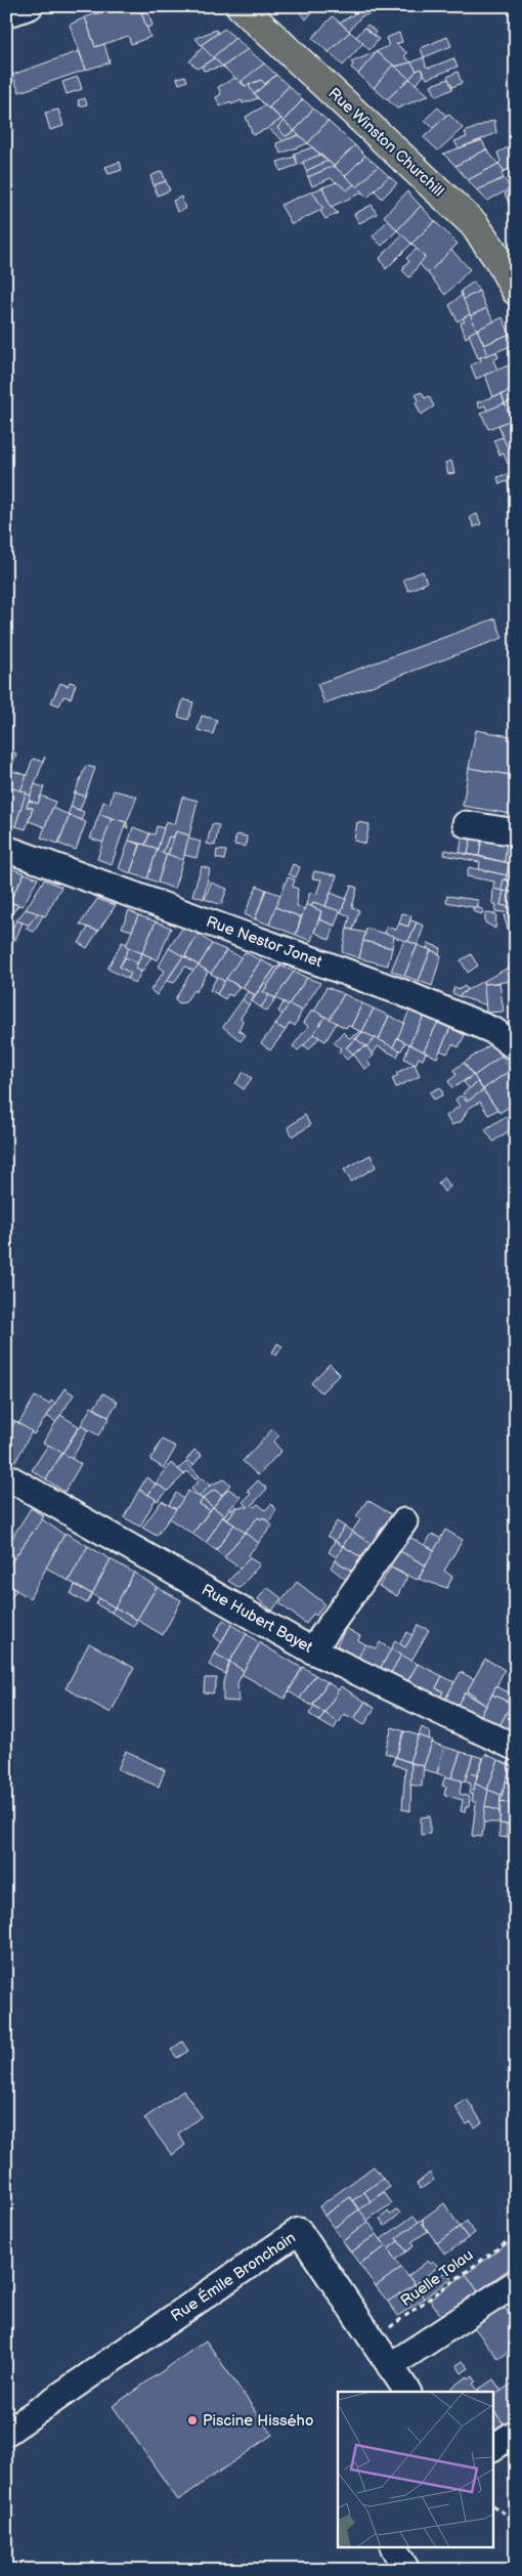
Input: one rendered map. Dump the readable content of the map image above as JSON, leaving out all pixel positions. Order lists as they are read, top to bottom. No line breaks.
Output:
{"streets":{"main road":["Rue Winston Churchill"],"street":["Rue Nestor Jonet","Rue Hubert Bayet","Rue Émile Bronchain"],"path":["Ruelle Tolau"]},"crossings":[["Rue Émile Bronchain","Ruelle Tolau"]],"places":["Piscine Hissého"]}
